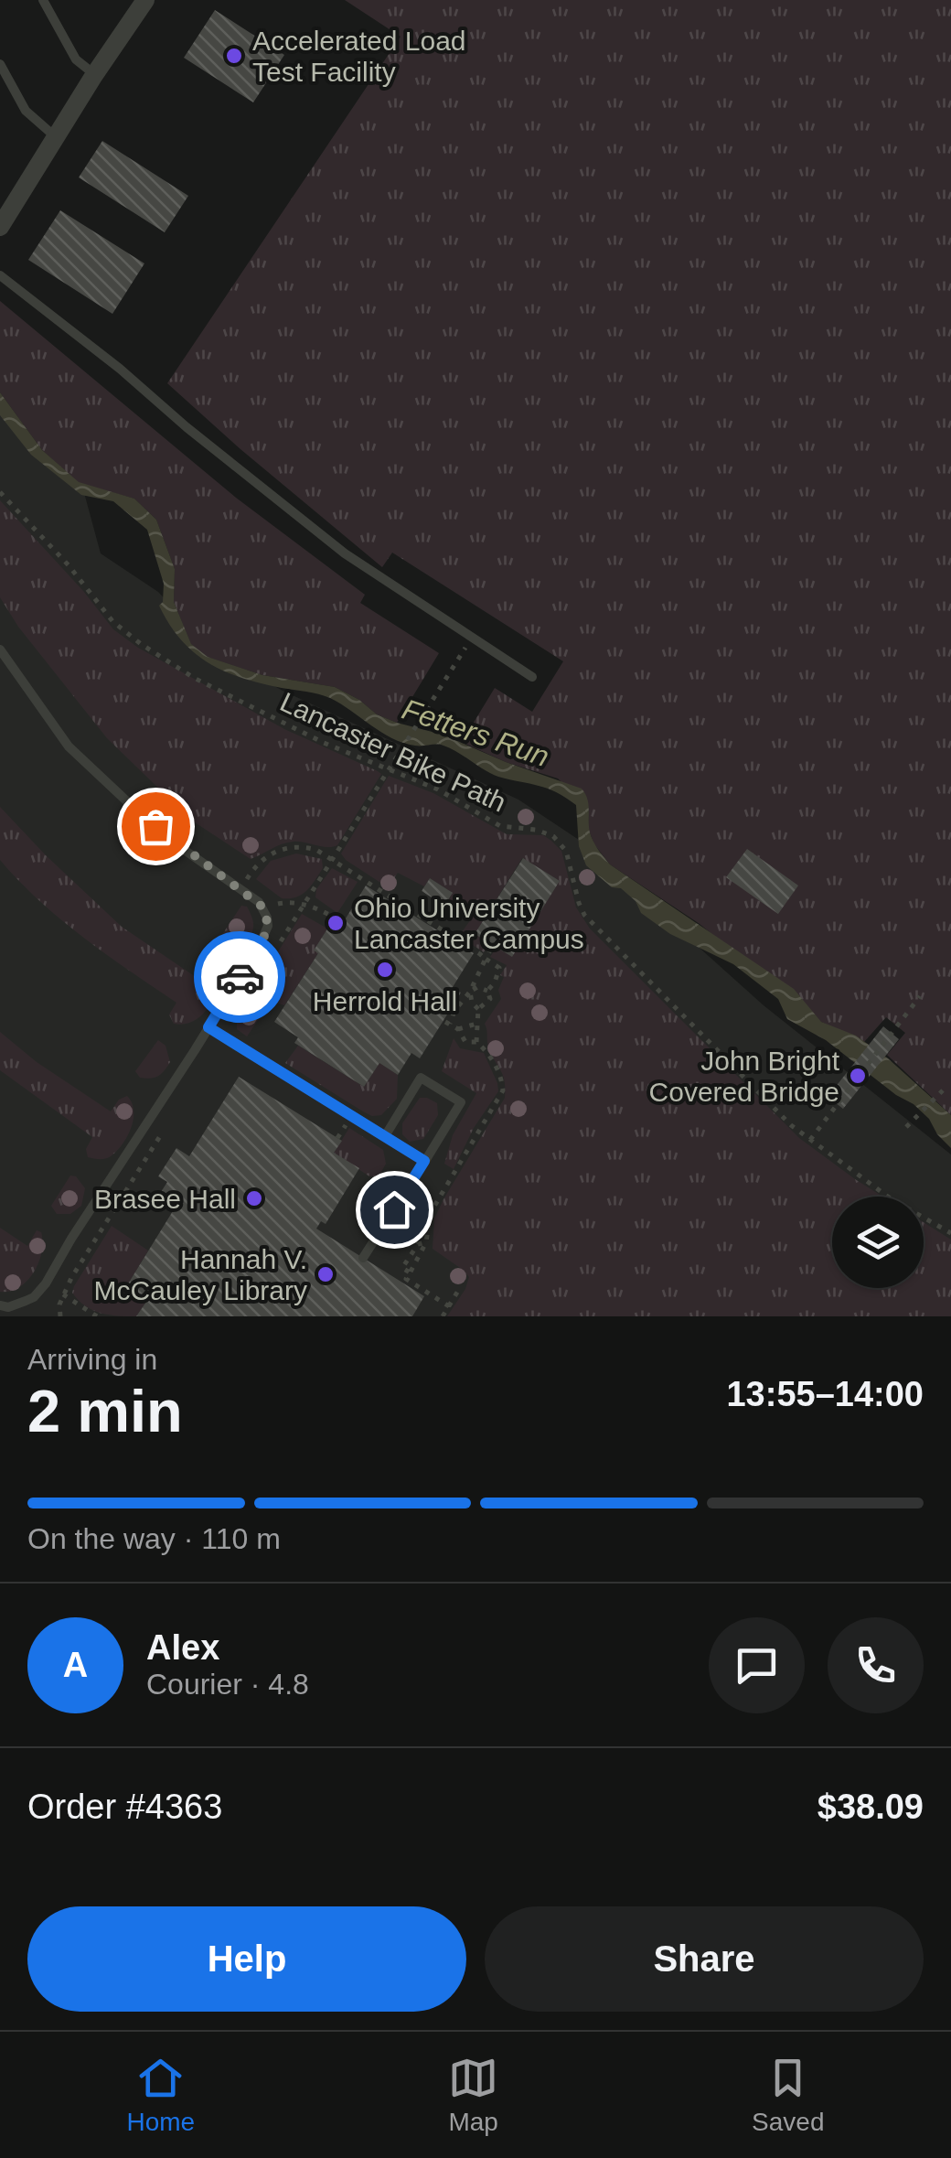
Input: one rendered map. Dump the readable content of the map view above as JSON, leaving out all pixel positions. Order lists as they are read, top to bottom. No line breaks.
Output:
{"streets":{"path":["Lancaster Bike Path"]},"water":["Fetters Run"],"places":["Accelerated Load Test Facility","Ohio University Lancaster Campus","Herrold Hall","John Bright Covered Bridge","Brasee Hall","Hannah V. McCauley Library"],"page":{"heading":["2 min","Arriving in","13:55–14:00"],"panel":["Alex","Courier · 4.8","Order #4363","$38.09"],"bar":"On the way · 110 m","round":"A","buttons":["Help","Share"],"tabs":["Home","Map","Saved"]}}
